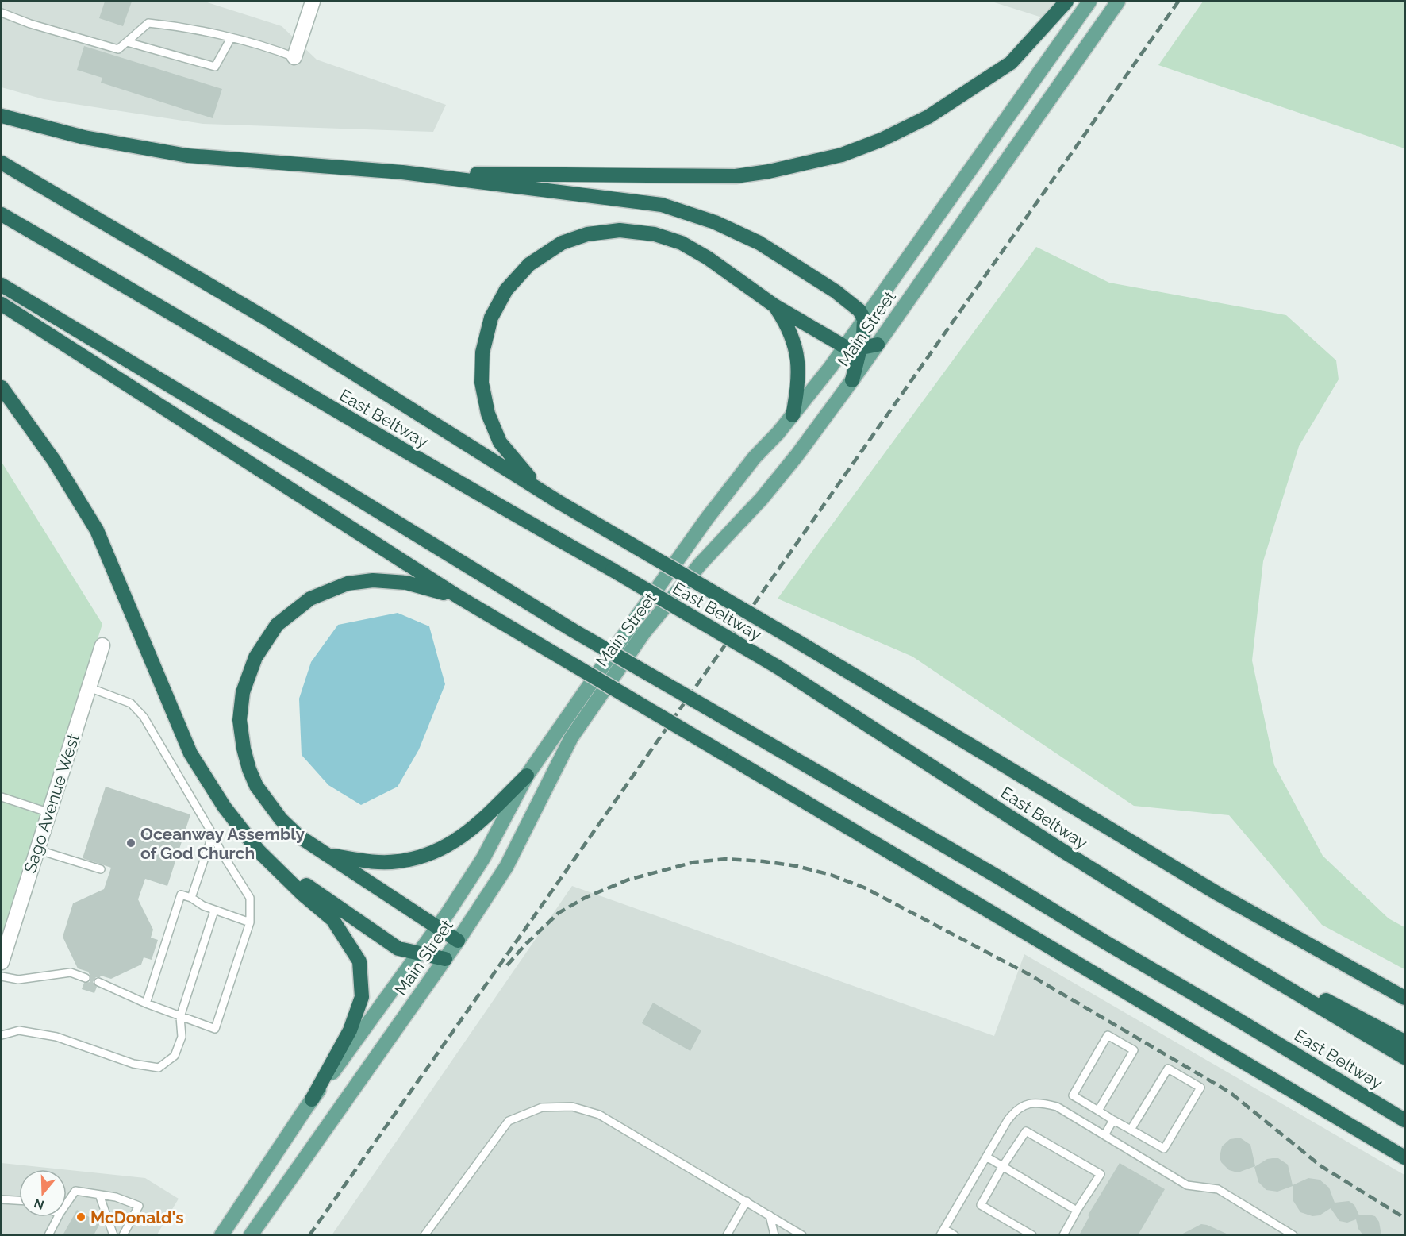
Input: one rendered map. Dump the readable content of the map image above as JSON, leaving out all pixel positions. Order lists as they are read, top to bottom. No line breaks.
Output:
{"streets":{"highway":["East Beltway"],"main road":["Main Street"],"street":["Sago Avenue West"]},"places":["Oceanway Assembly of God Church","McDonald's"],"north":"bottom"}
